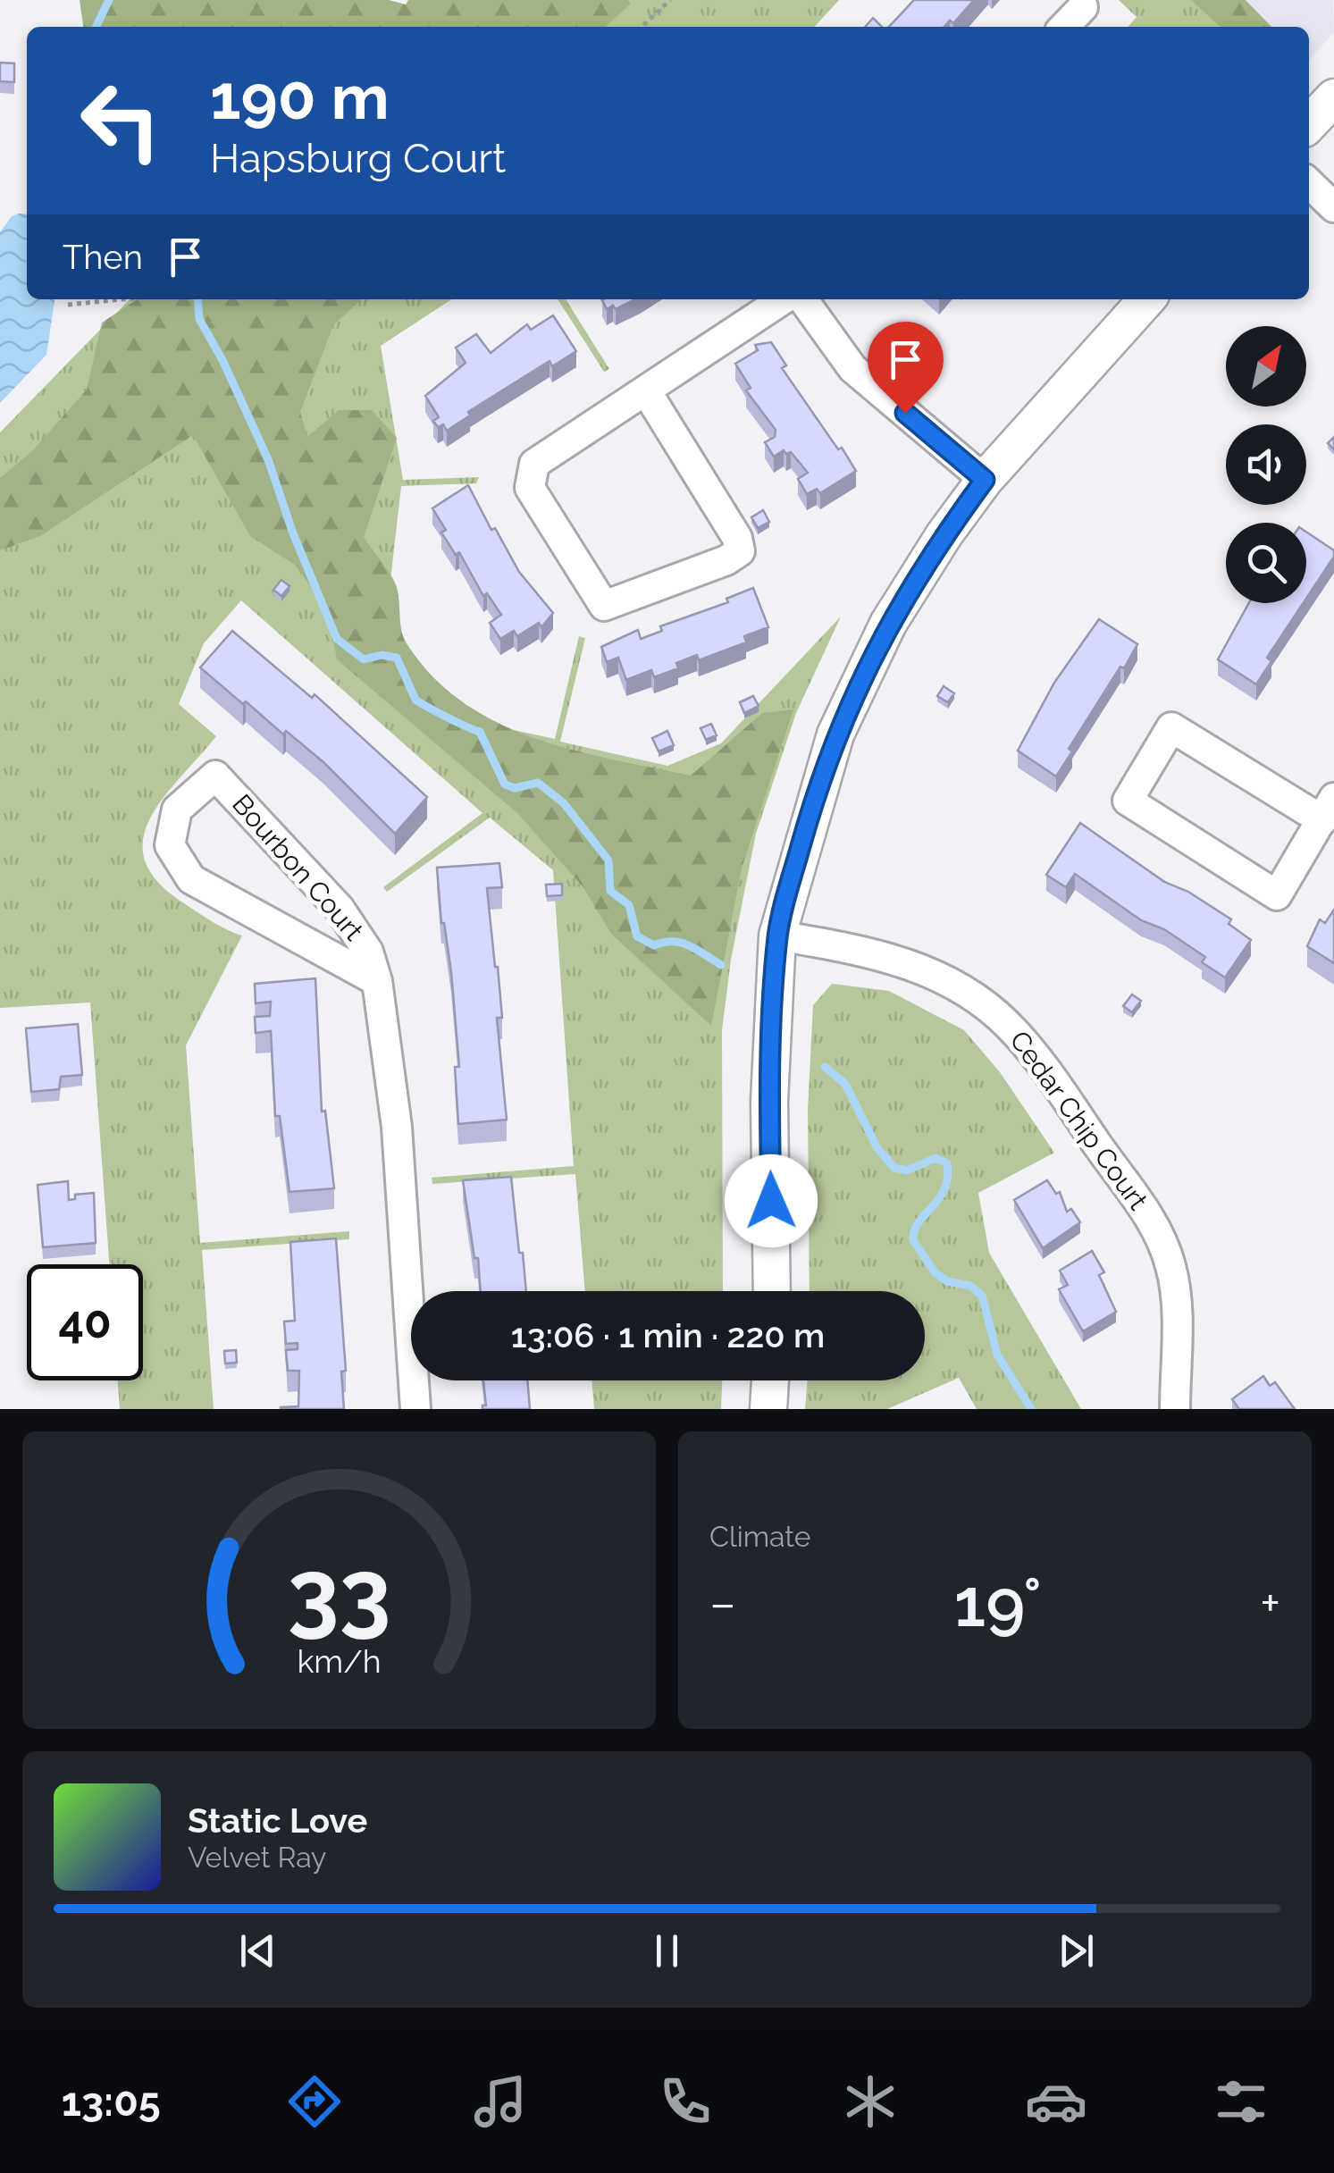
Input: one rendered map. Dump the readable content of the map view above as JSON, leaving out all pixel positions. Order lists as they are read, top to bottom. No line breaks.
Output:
{"streets":{"street":["Bourbon Court","Cedar Chip Court"]},"north":"top right","page":{"turn":["190 m","Hapsburg Court"],"then":"Then","limit":"40","trip":"13:06 · 1 min · 220 m","tile":"Climate","heat":["−","19°","+"],"song":["Static Love","Velvet Ray"],"tabs":"13:05","gauge":["33","km/h"]}}
